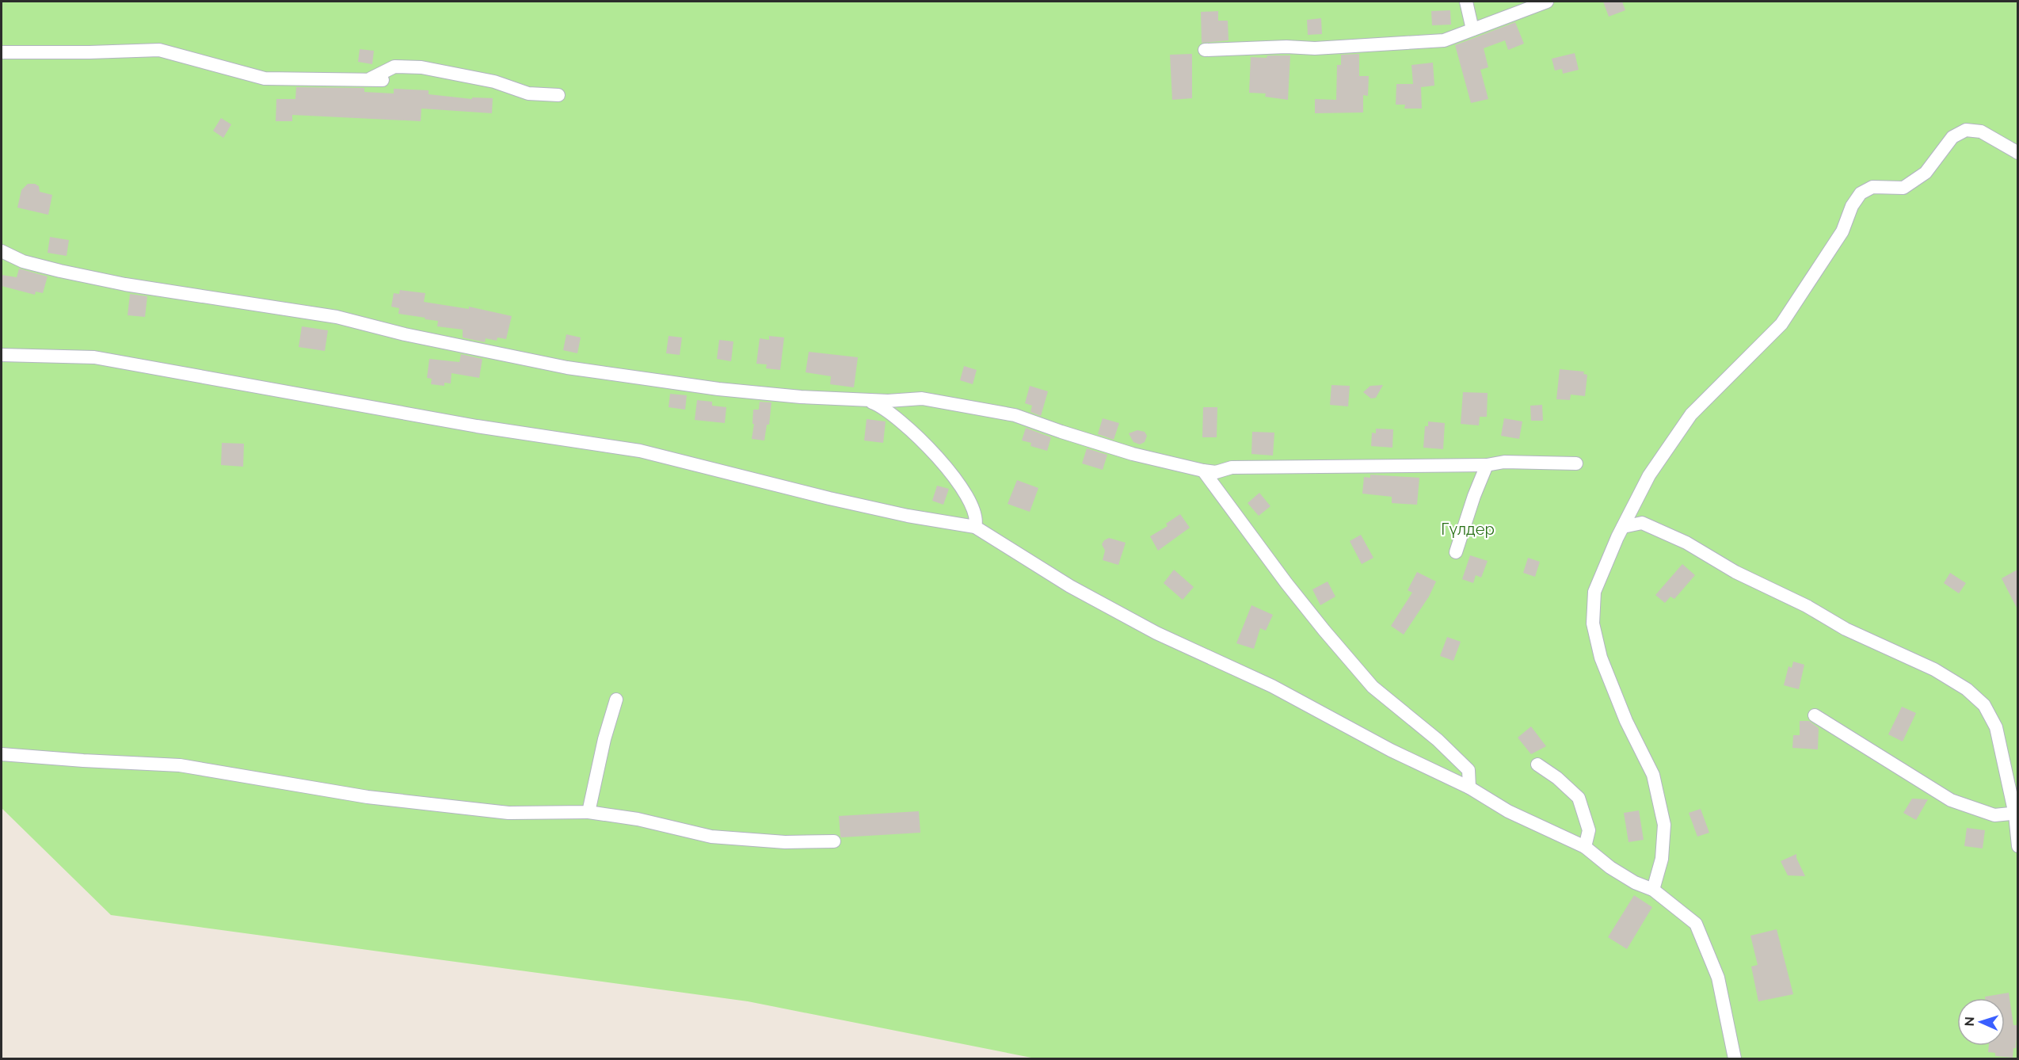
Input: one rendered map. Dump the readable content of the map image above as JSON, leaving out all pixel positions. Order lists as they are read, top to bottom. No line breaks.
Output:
{"parks":["Гүлдер"],"north":"left"}
